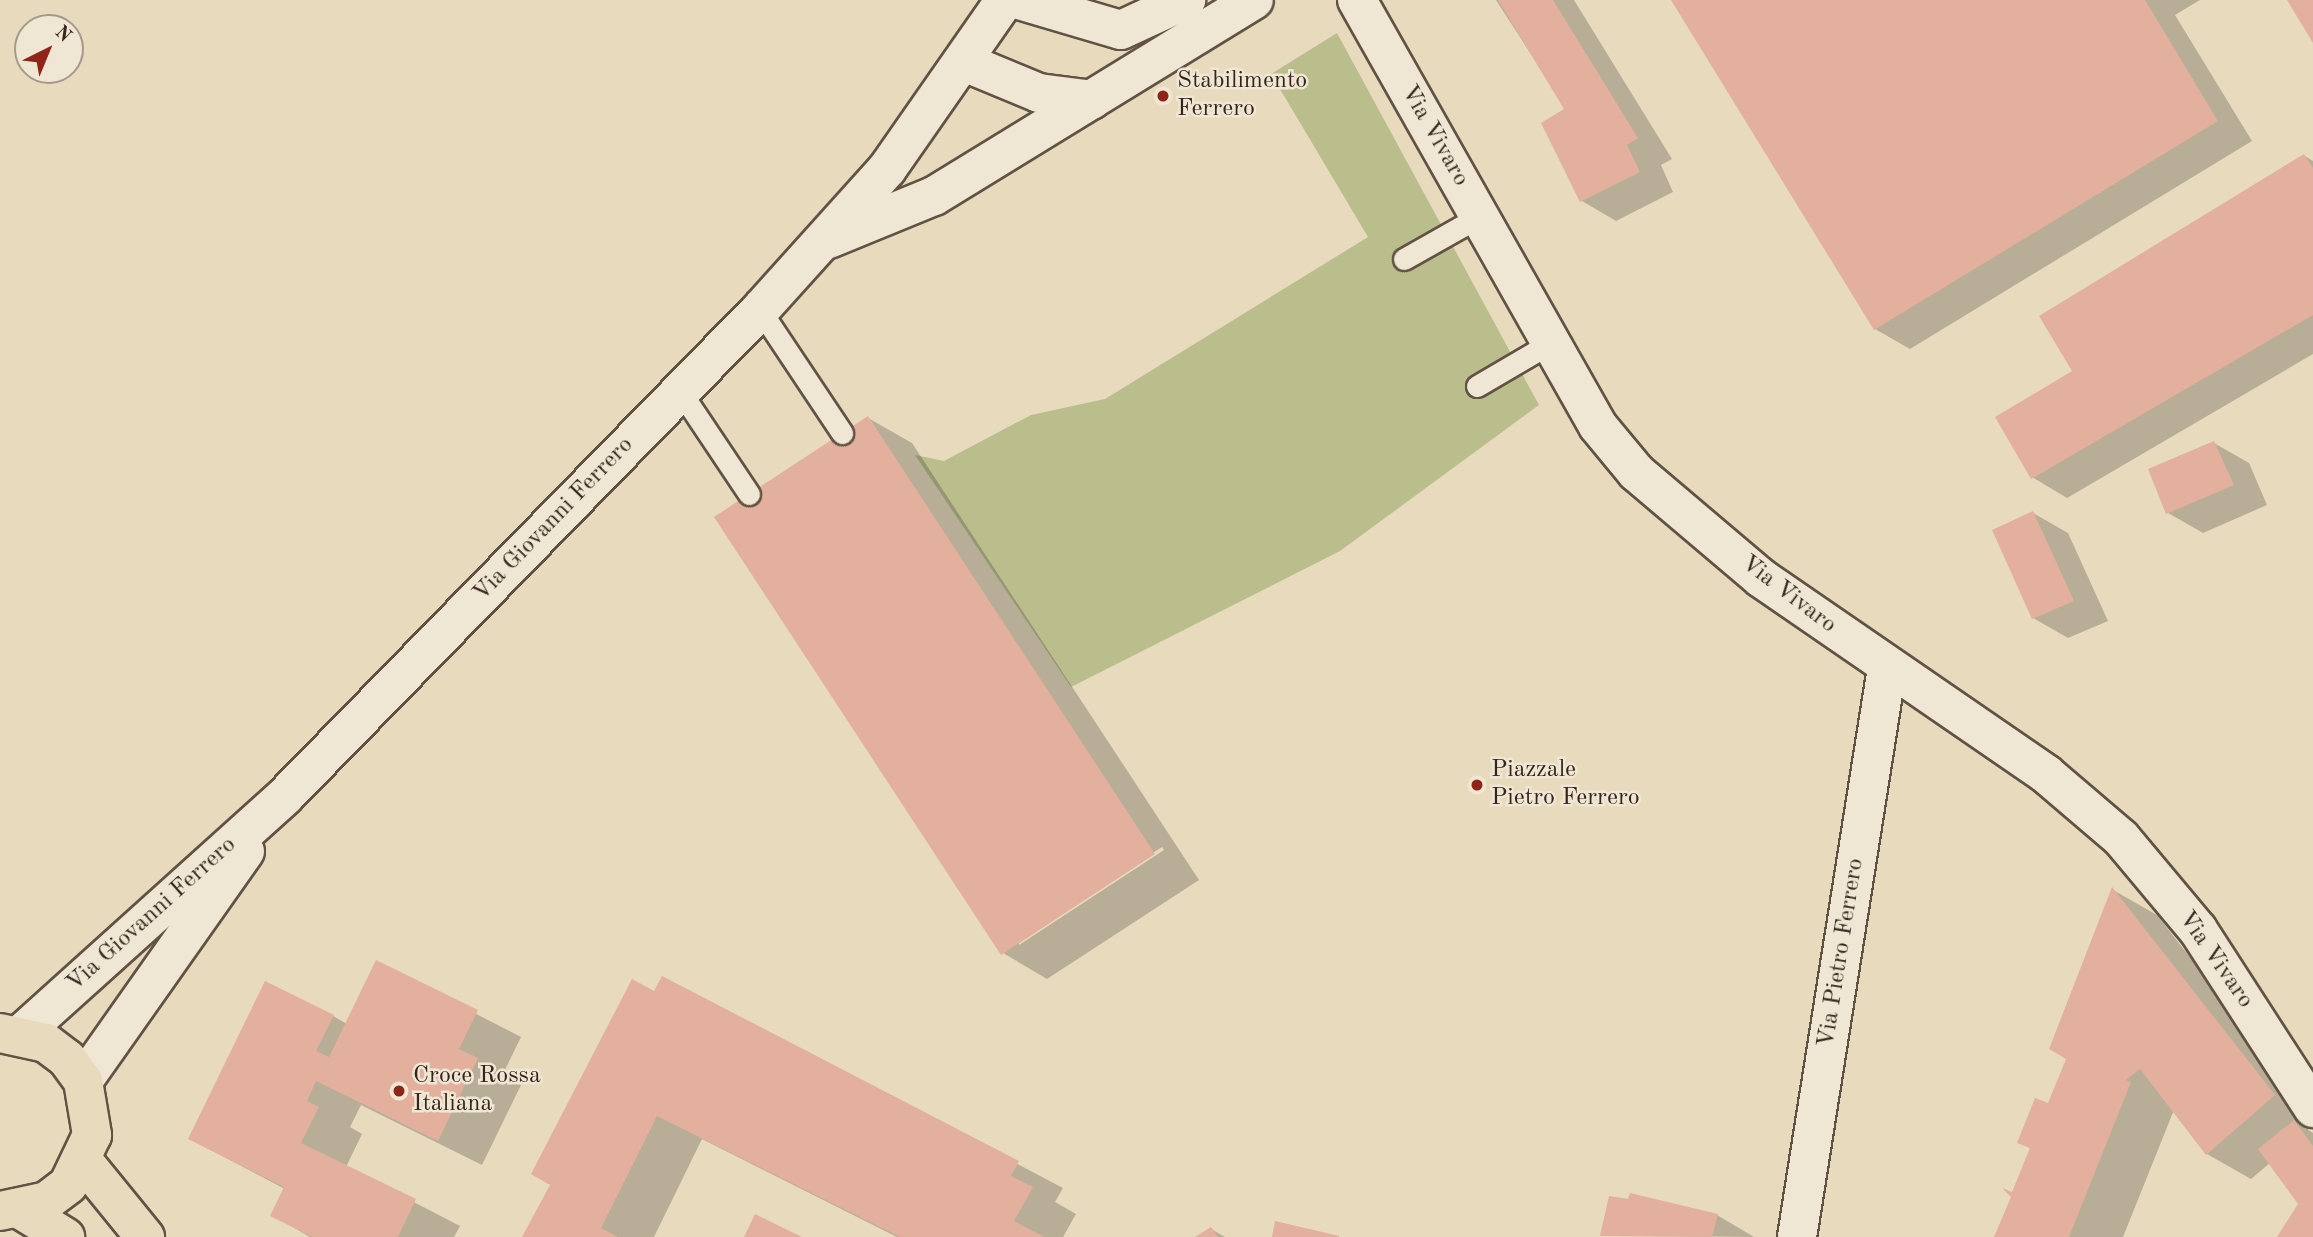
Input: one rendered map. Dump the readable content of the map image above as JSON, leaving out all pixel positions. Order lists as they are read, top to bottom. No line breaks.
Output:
{"streets":{"street":["Via Vivaro","Via Giovanni Ferrero","Via Pietro Ferrero"]},"crossings":[["Via Vivaro","Via Pietro Ferrero"]],"places":["Stabilimento Ferrero","Piazzale Pietro Ferrero","Croce Rossa Italiana"],"north":"top right"}
